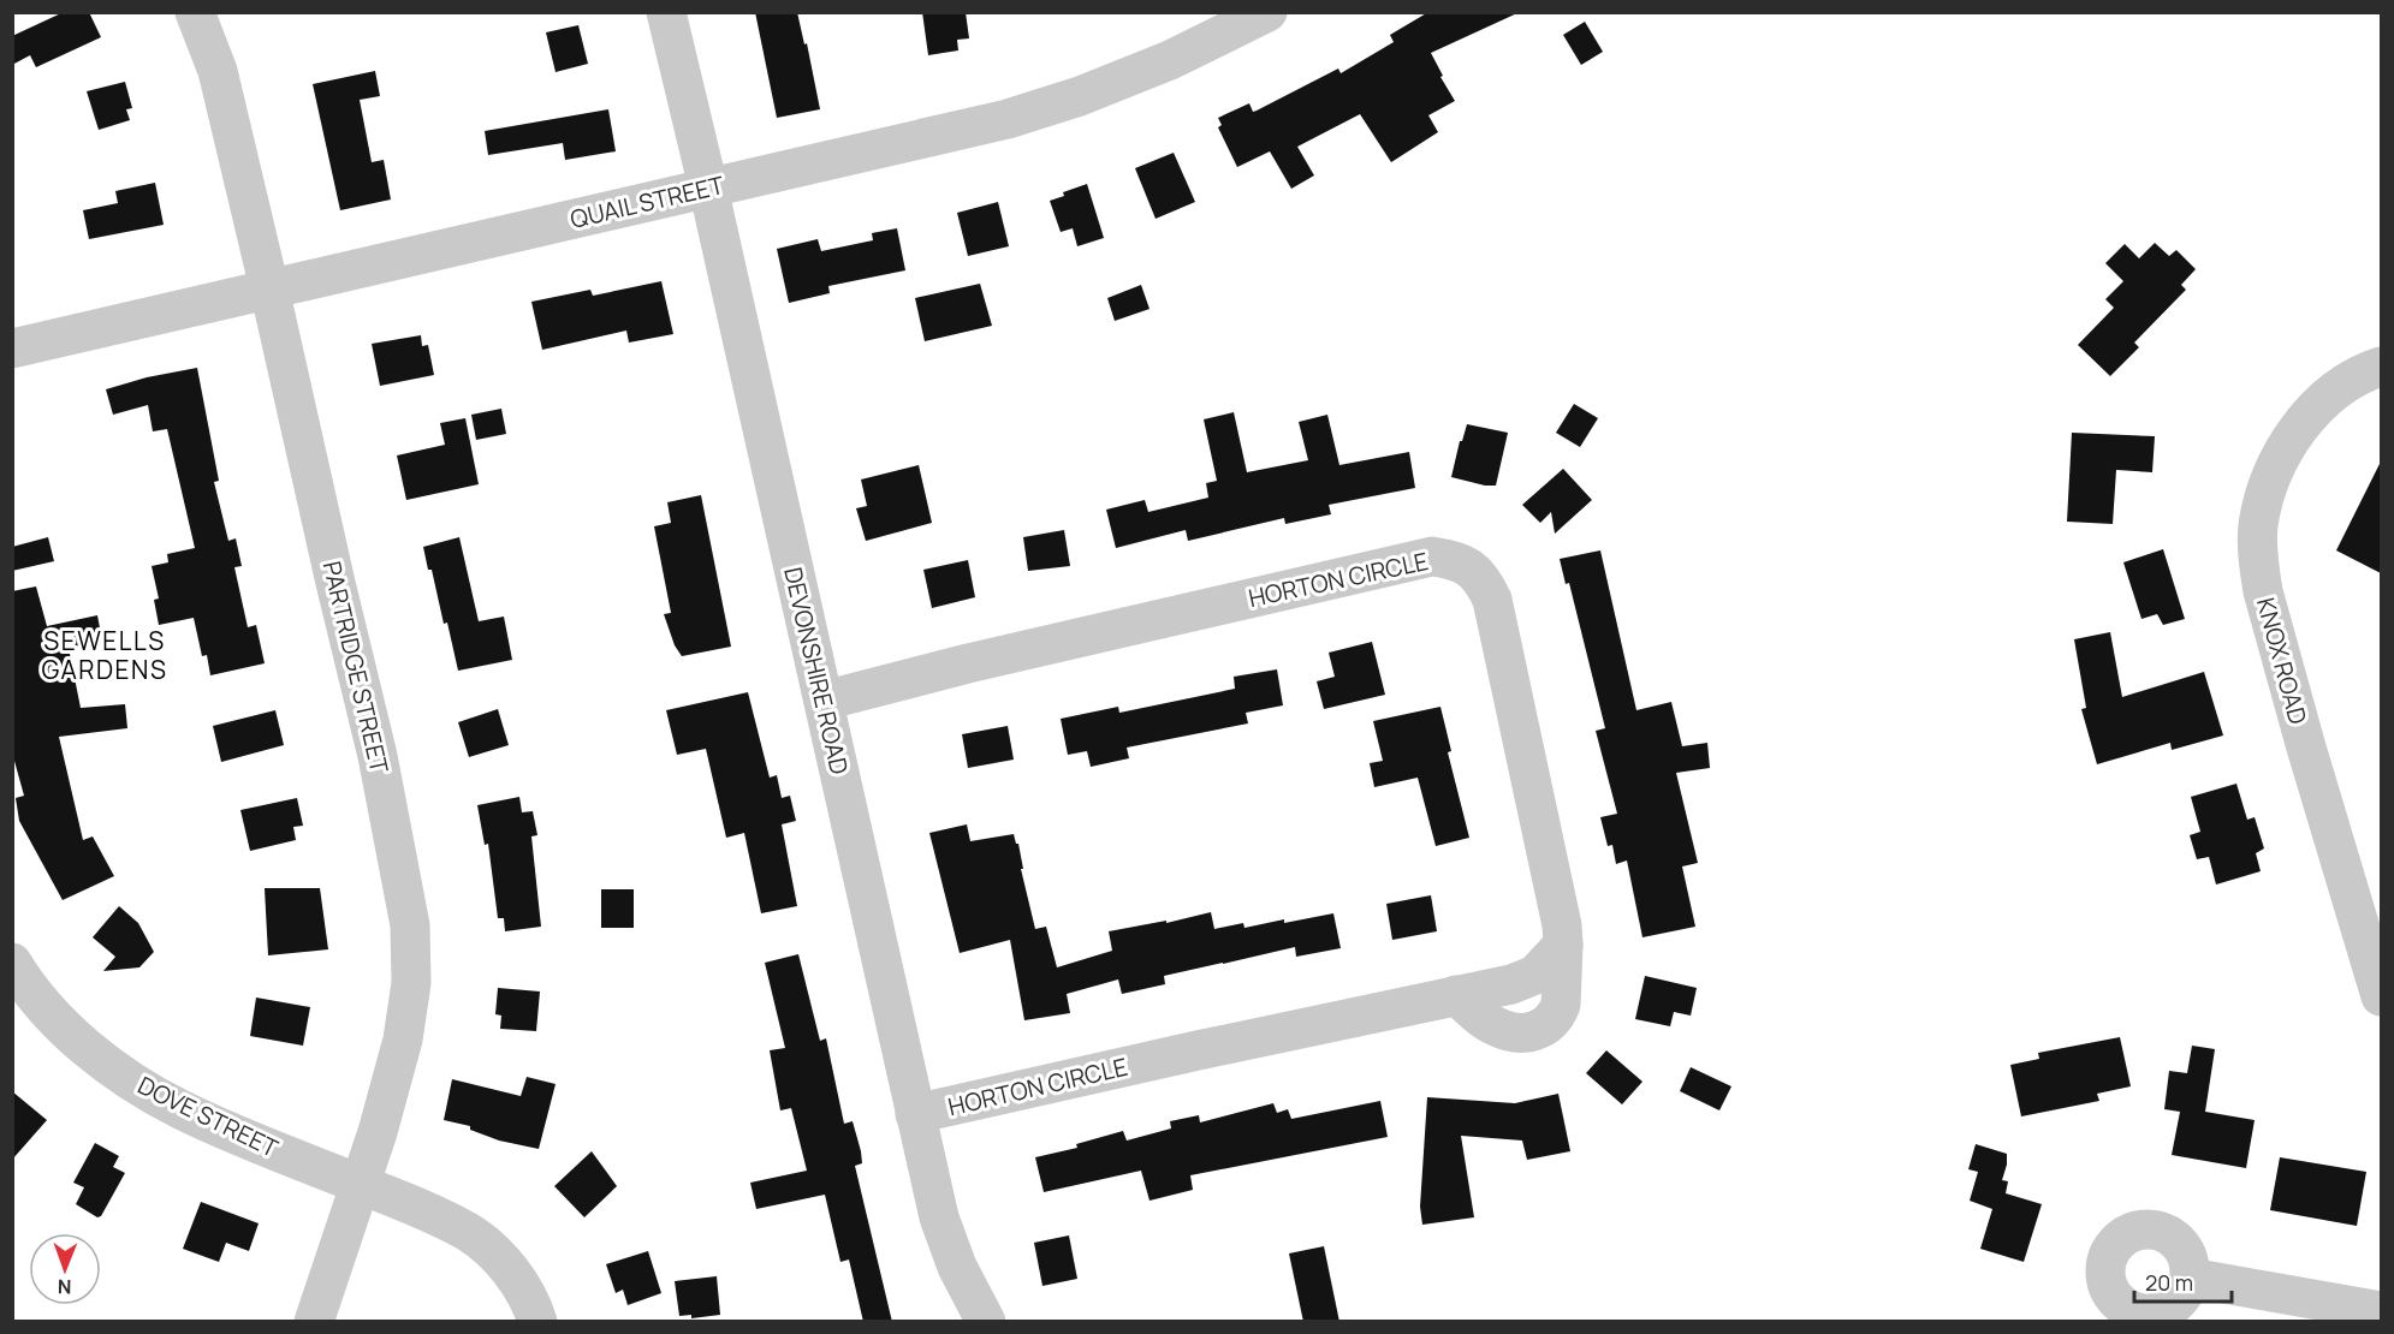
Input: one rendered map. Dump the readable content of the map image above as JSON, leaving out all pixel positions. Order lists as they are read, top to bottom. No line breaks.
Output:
{"streets":{"street":["QUAIL STREET","HORTON CIRCLE","KNOX ROAD","PARTRIDGE STREET","DEVONSHIRE ROAD","DOVE STREET"]},"crossings":[["QUAIL STREET","PARTRIDGE STREET"],["QUAIL STREET","DEVONSHIRE ROAD"],["HORTON CIRCLE","DEVONSHIRE ROAD"],["PARTRIDGE STREET","DOVE STREET"]],"districts":["SEWELLS GARDENS"],"scale_bar":"20 m","north":"bottom"}
